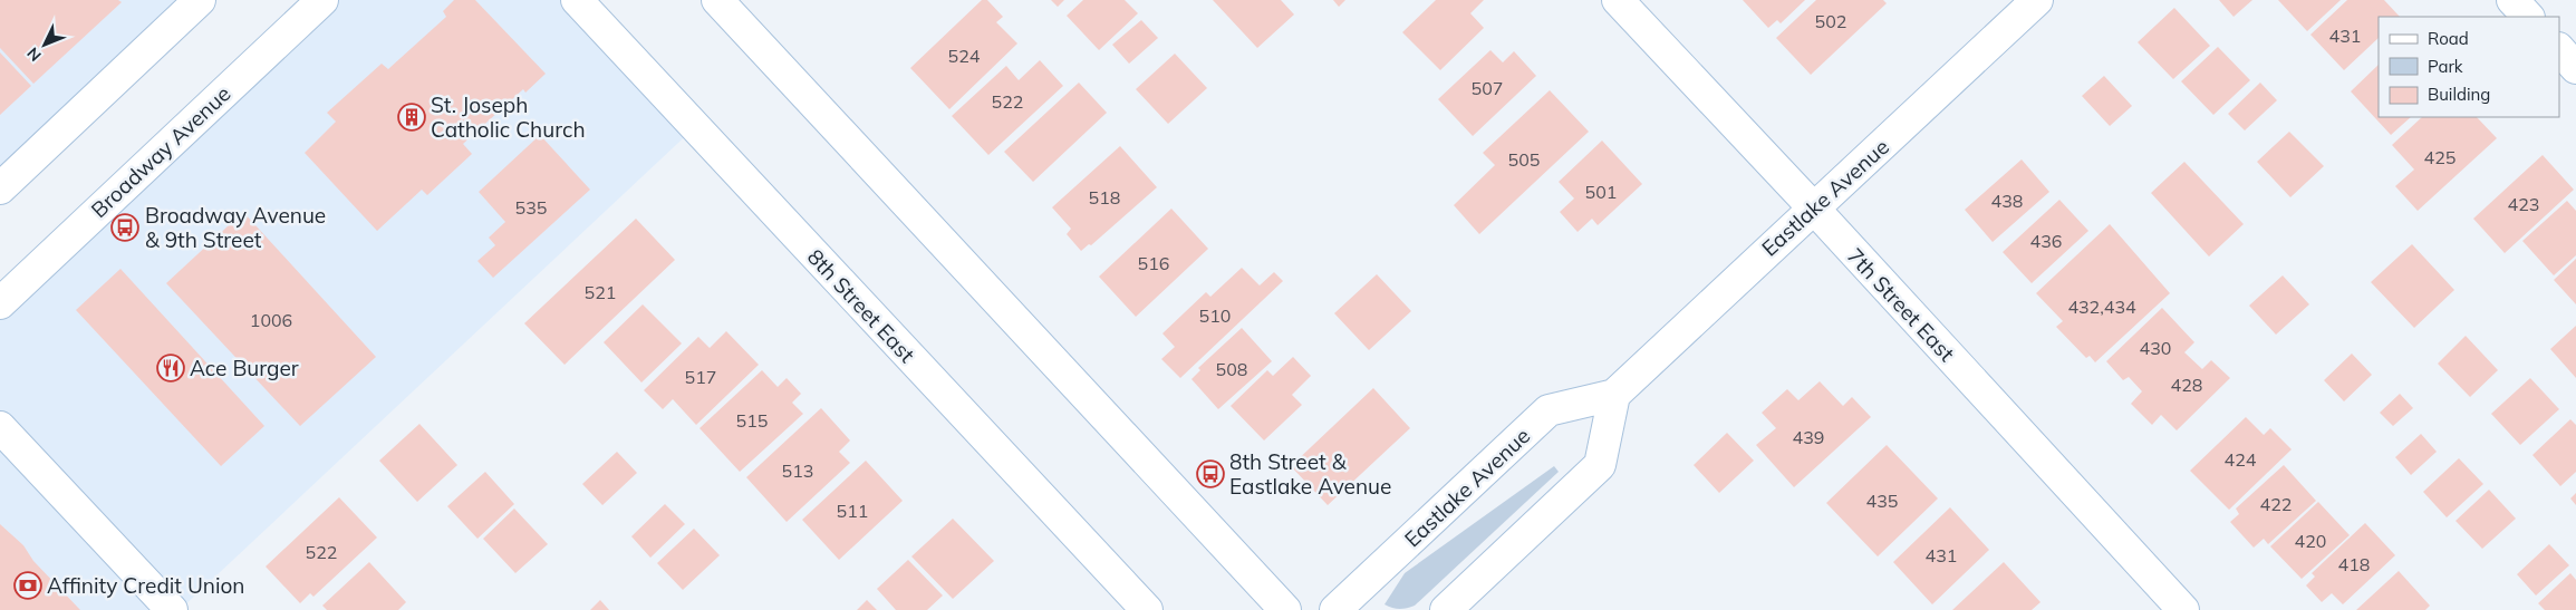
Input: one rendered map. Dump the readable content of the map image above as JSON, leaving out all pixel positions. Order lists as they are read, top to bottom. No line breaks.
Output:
{"streets":{"main road":["Broadway Avenue","Eastlake Avenue","7th Street East","8th Street East"]},"crossings":[["Eastlake Avenue","7th Street East"]],"places":{"building":["St. Joseph Catholic Church"],"bus stop":["Broadway Avenue & 9th Street","8th Street & Eastlake Avenue"],"restaurant":["Ace Burger"],"bank":["Affinity Credit Union"]},"house_numbers":["502","431","524","507","522","425","505","501","518","438","423","535","436","516","521","432,434","510","1006","430","508","517","428","515","439","424","513","435","422","511","420","522","431","418"],"legend":["Road","Park","Building"],"north":"bottom left"}
